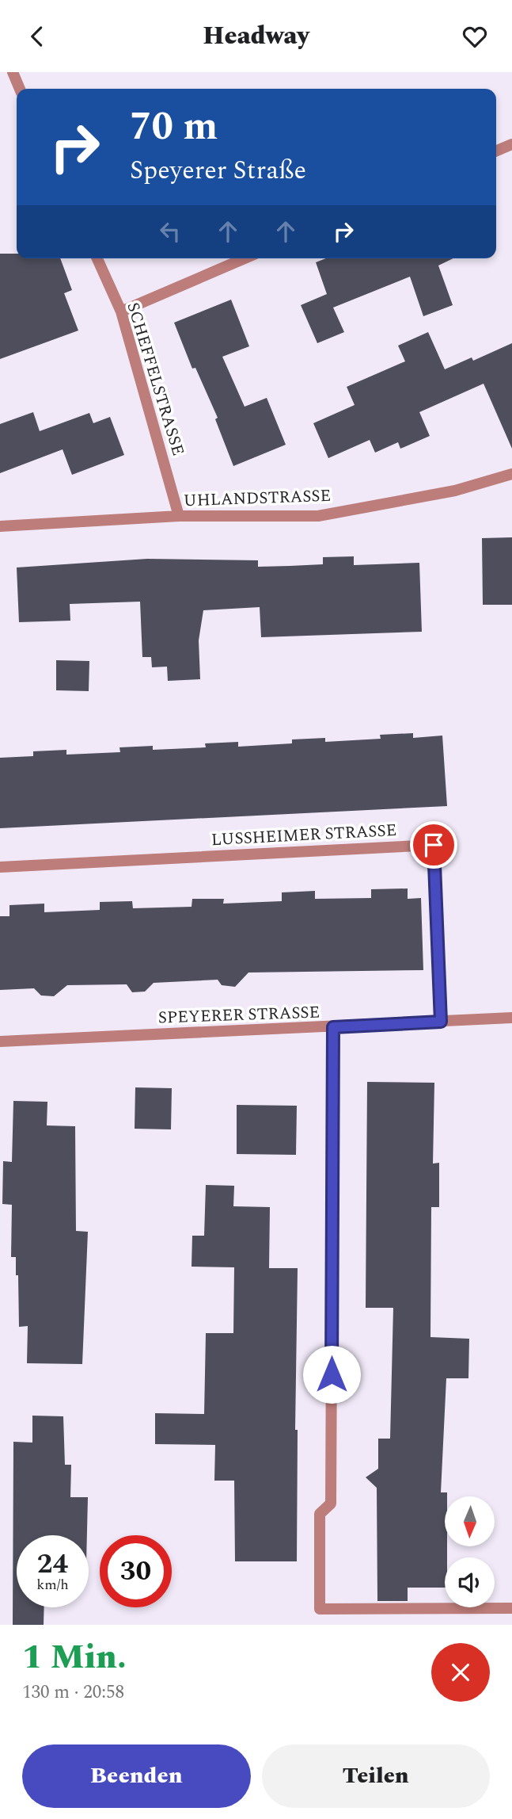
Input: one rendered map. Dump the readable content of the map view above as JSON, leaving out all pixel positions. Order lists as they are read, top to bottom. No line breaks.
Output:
{"streets":{"street":["SCHEFFELSTRASSE","UHLANDSTRASSE","LUSSHEIMER STRASSE","SPEYERER STRASSE"]},"crossings":[["SCHEFFELSTRASSE","UHLANDSTRASSE"],["LUSSHEIMER STRASSE","SPEYERER STRASSE"]],"north":"bottom","page":{"header":"Headway","turn":["70 m","Speyerer Straße"],"speed":"24 km/h","limit":"30","heading":["1 Min.","130 m · 20:58"],"buttons":["Beenden","Teilen"]}}
